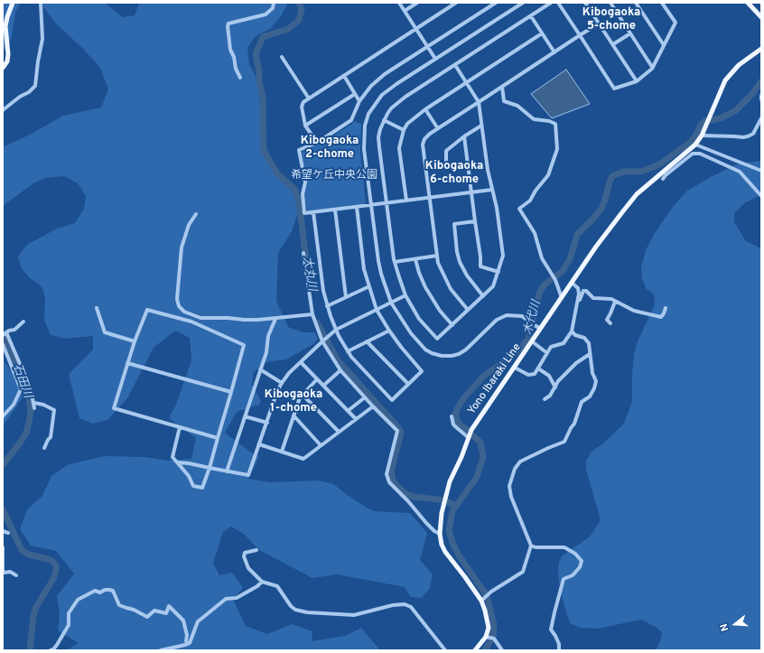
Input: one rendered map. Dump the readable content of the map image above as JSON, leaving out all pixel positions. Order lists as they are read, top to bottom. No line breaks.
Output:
{"streets":{"main road":["Yono Ibaraki Line"]},"districts":["Kibogaoka 5-chome","Kibogaoka 2-chome","Kibogaoka 6-chome","Kibogaoka 1-chome"],"water":["大丸川","木代川","石田川"],"parks":["希望ケ丘中央公園"],"north":"left"}
